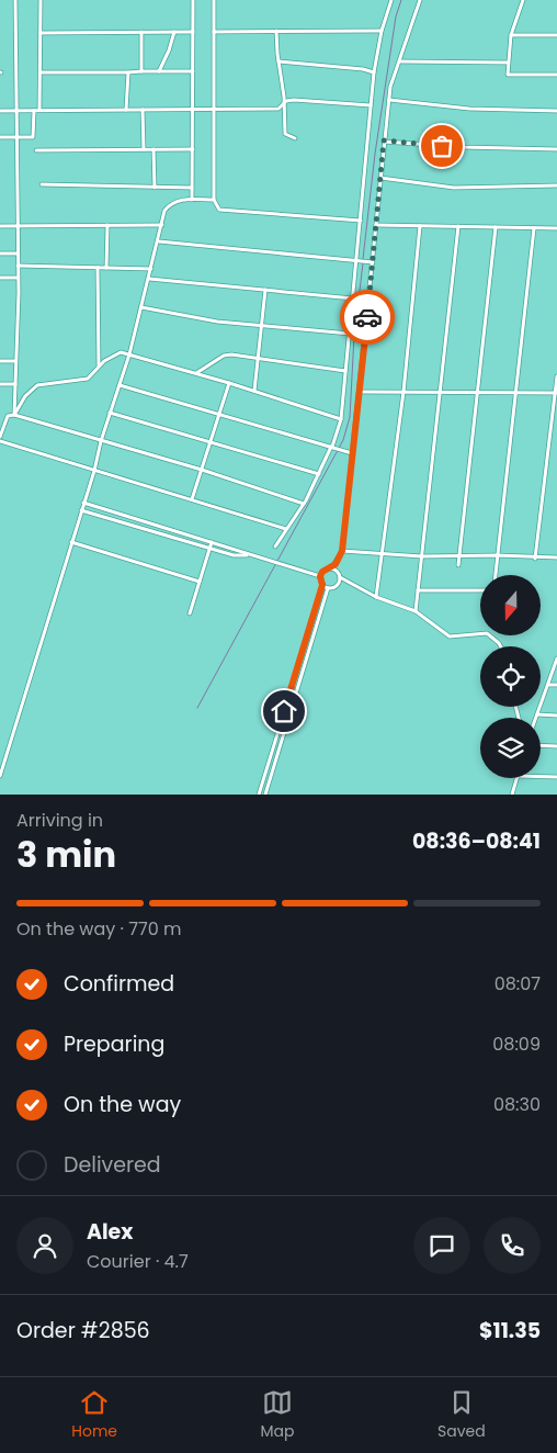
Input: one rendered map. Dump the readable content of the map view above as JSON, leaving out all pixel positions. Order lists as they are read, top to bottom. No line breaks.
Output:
{"north":"bottom","page":{"heading":["3 min","Arriving in","08:36–08:41"],"panel":["Alex","Courier · 4.7","Order #2856","$11.35"],"bar":"On the way · 770 m","list":[["Confirmed","08:07"],["Preparing","08:09"],["On the way","08:30"],"Delivered"],"tabs":["Home","Map","Saved"]}}
